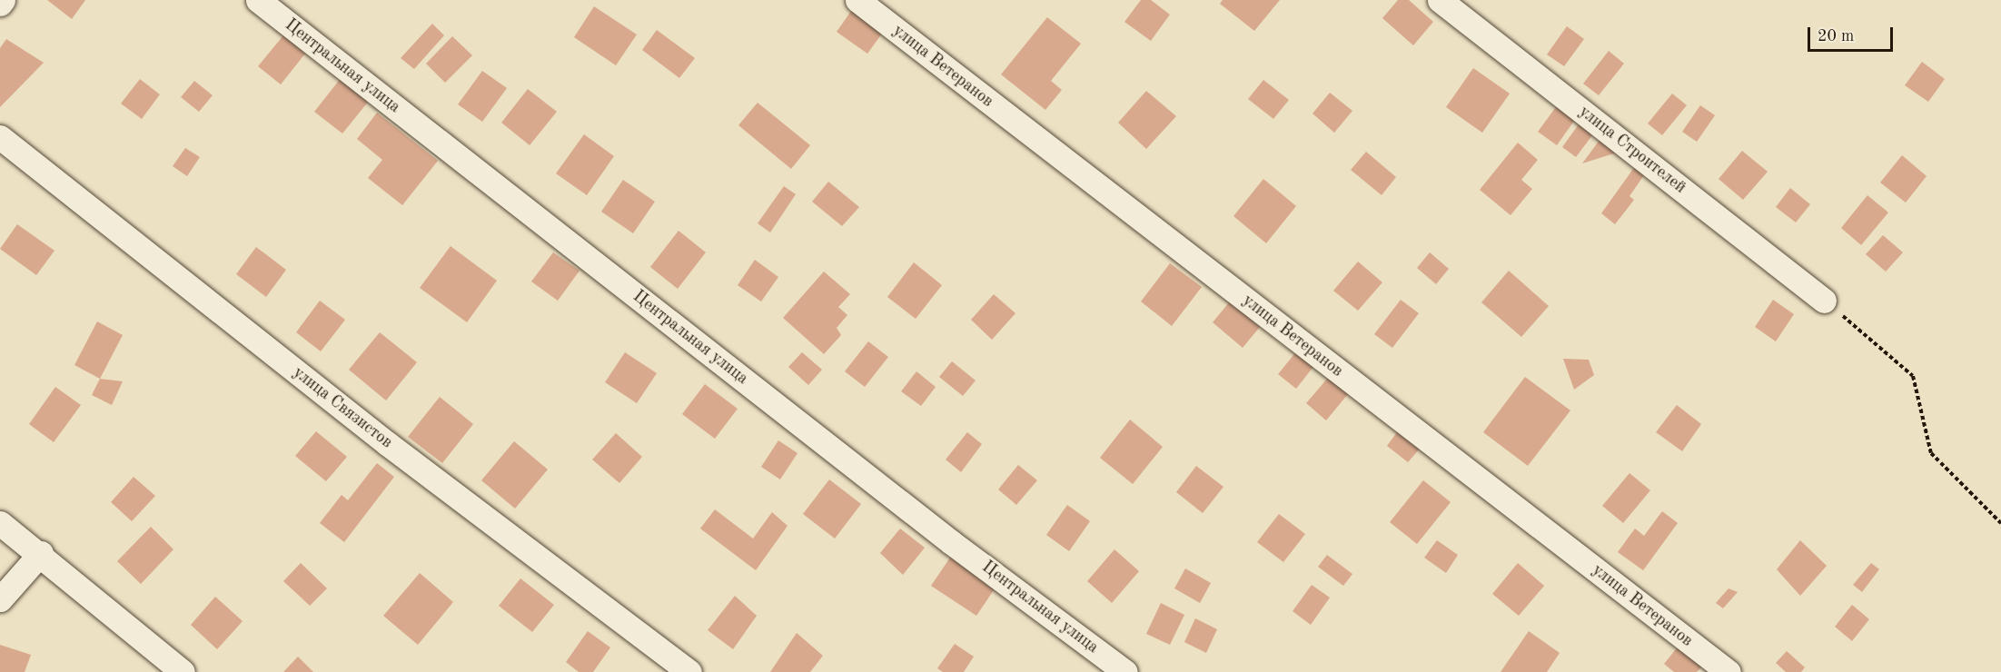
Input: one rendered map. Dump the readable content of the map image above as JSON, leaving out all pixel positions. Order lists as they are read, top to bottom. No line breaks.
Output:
{"streets":{"street":["Центральная улица","улица Ветеранов","улица Строителей","улица Связистов"]},"scale_bar":"20 m"}
